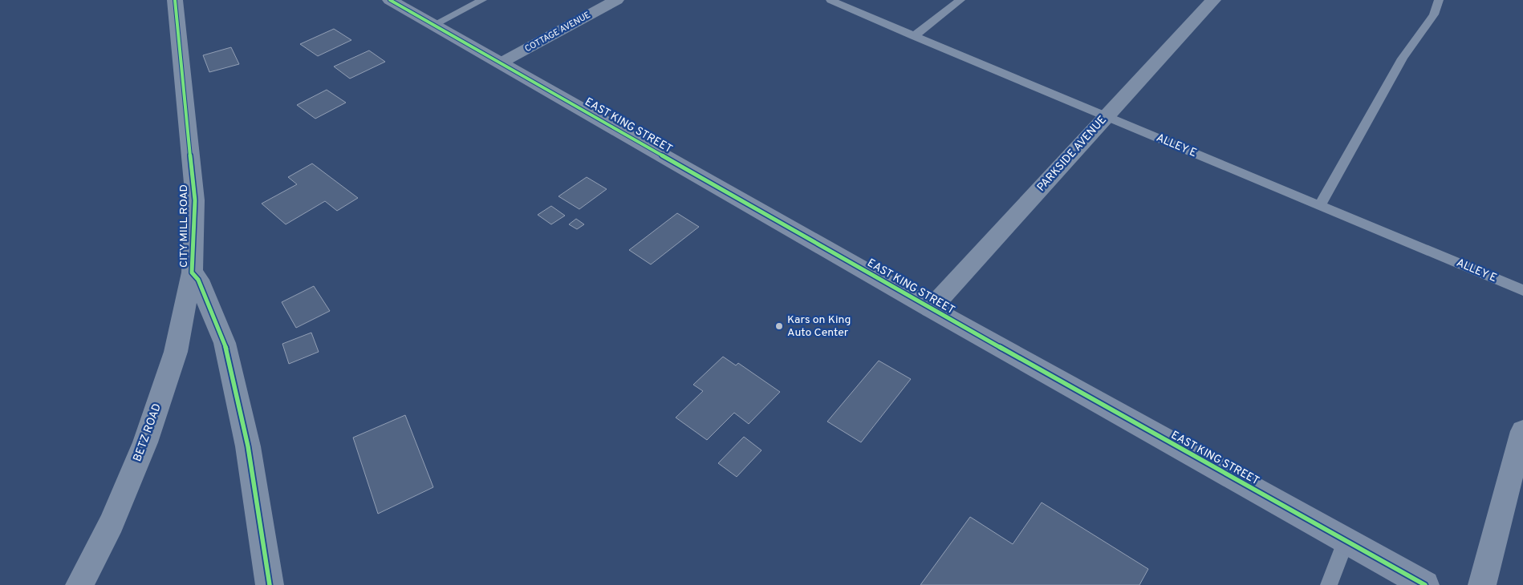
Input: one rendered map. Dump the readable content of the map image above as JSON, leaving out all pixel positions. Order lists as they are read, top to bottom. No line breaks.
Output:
{"streets":{"main road":["EAST KING STREET"],"street":["COTTAGE AVENUE","PARKSIDE AVENUE","CITY MILL ROAD","BETZ ROAD"],"lane":["ALLEY E"]},"crossings":[["COTTAGE AVENUE","EAST KING STREET"],["EAST KING STREET","PARKSIDE AVENUE"],["ALLEY E","PARKSIDE AVENUE"],["CITY MILL ROAD","BETZ ROAD"]],"places":["Kars on King Auto Center"]}
